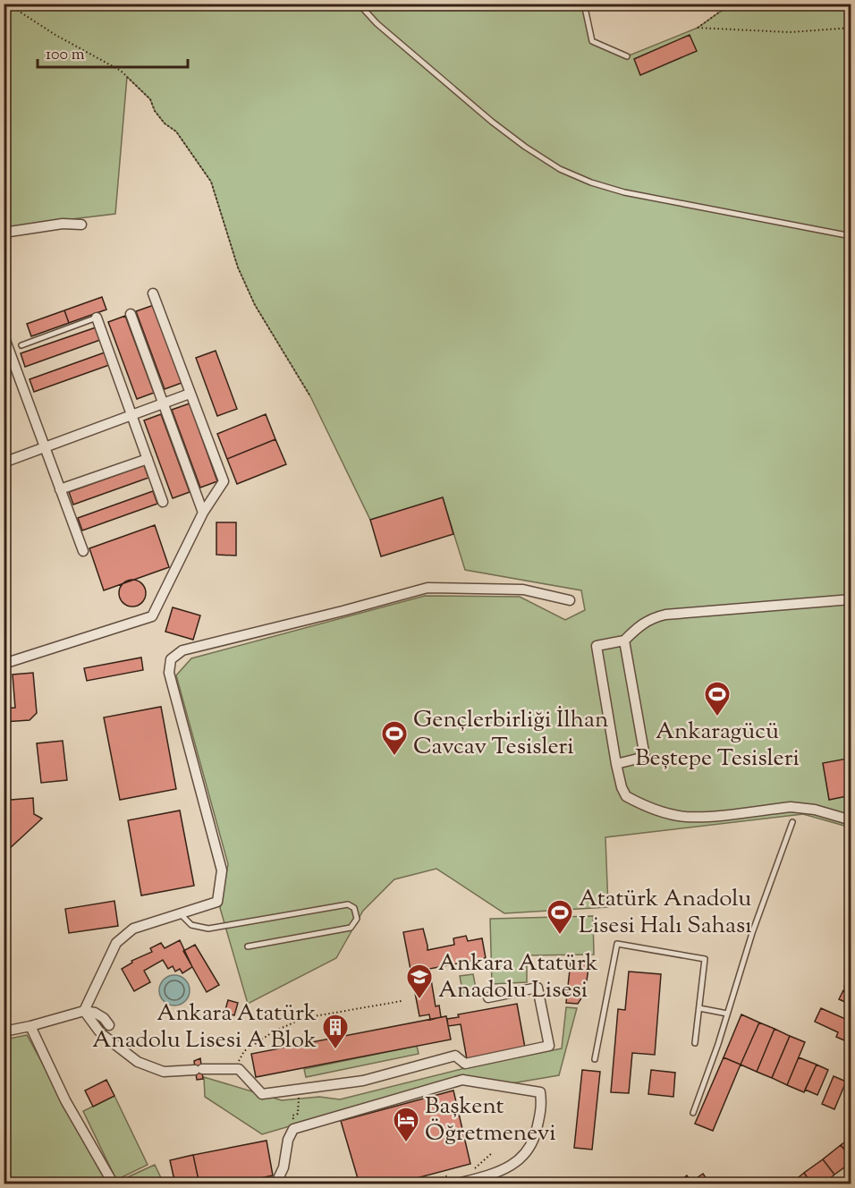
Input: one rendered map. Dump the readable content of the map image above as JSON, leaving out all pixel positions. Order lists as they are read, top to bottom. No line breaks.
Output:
{"places":{"sports":["Ankaragücü Beştepe Tesisleri","Gençlerbirliği İlhan Cavcav Tesisleri","Atatürk Anadolu Lisesi Halı Sahası"],"school or university":["Ankara Atatürk Anadolu Lisesi"],"building":["Ankara Atatürk Anadolu Lisesi A Blok"],"hotel":["Başkent Öğretmenevi"]},"scale_bar":"100 m"}
